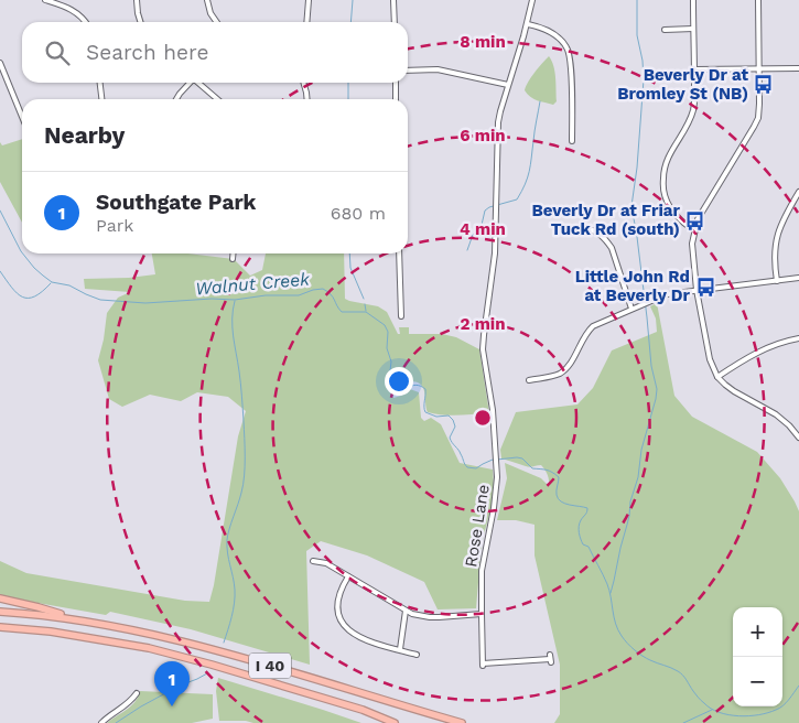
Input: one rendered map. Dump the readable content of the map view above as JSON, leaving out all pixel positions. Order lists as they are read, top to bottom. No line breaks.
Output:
{"streets":{"highway":["I 40"],"street":["Rose Lane"]},"water":["Walnut Creek"],"places":{"bus stop":["Beverly Dr at Bromley St (NB)","Beverly Dr at Friar Tuck Rd (south)","Little John Rd at Beverly Dr"]},"page":{"search":"Search here","heading":"Nearby","list":[{"mark":"1","name":"Southgate Park","note":"Park","value":"680 m"}],"map_buttons":["+","−"],"pins":"1"},"rings":["8 min","6 min","4 min","2 min"]}
